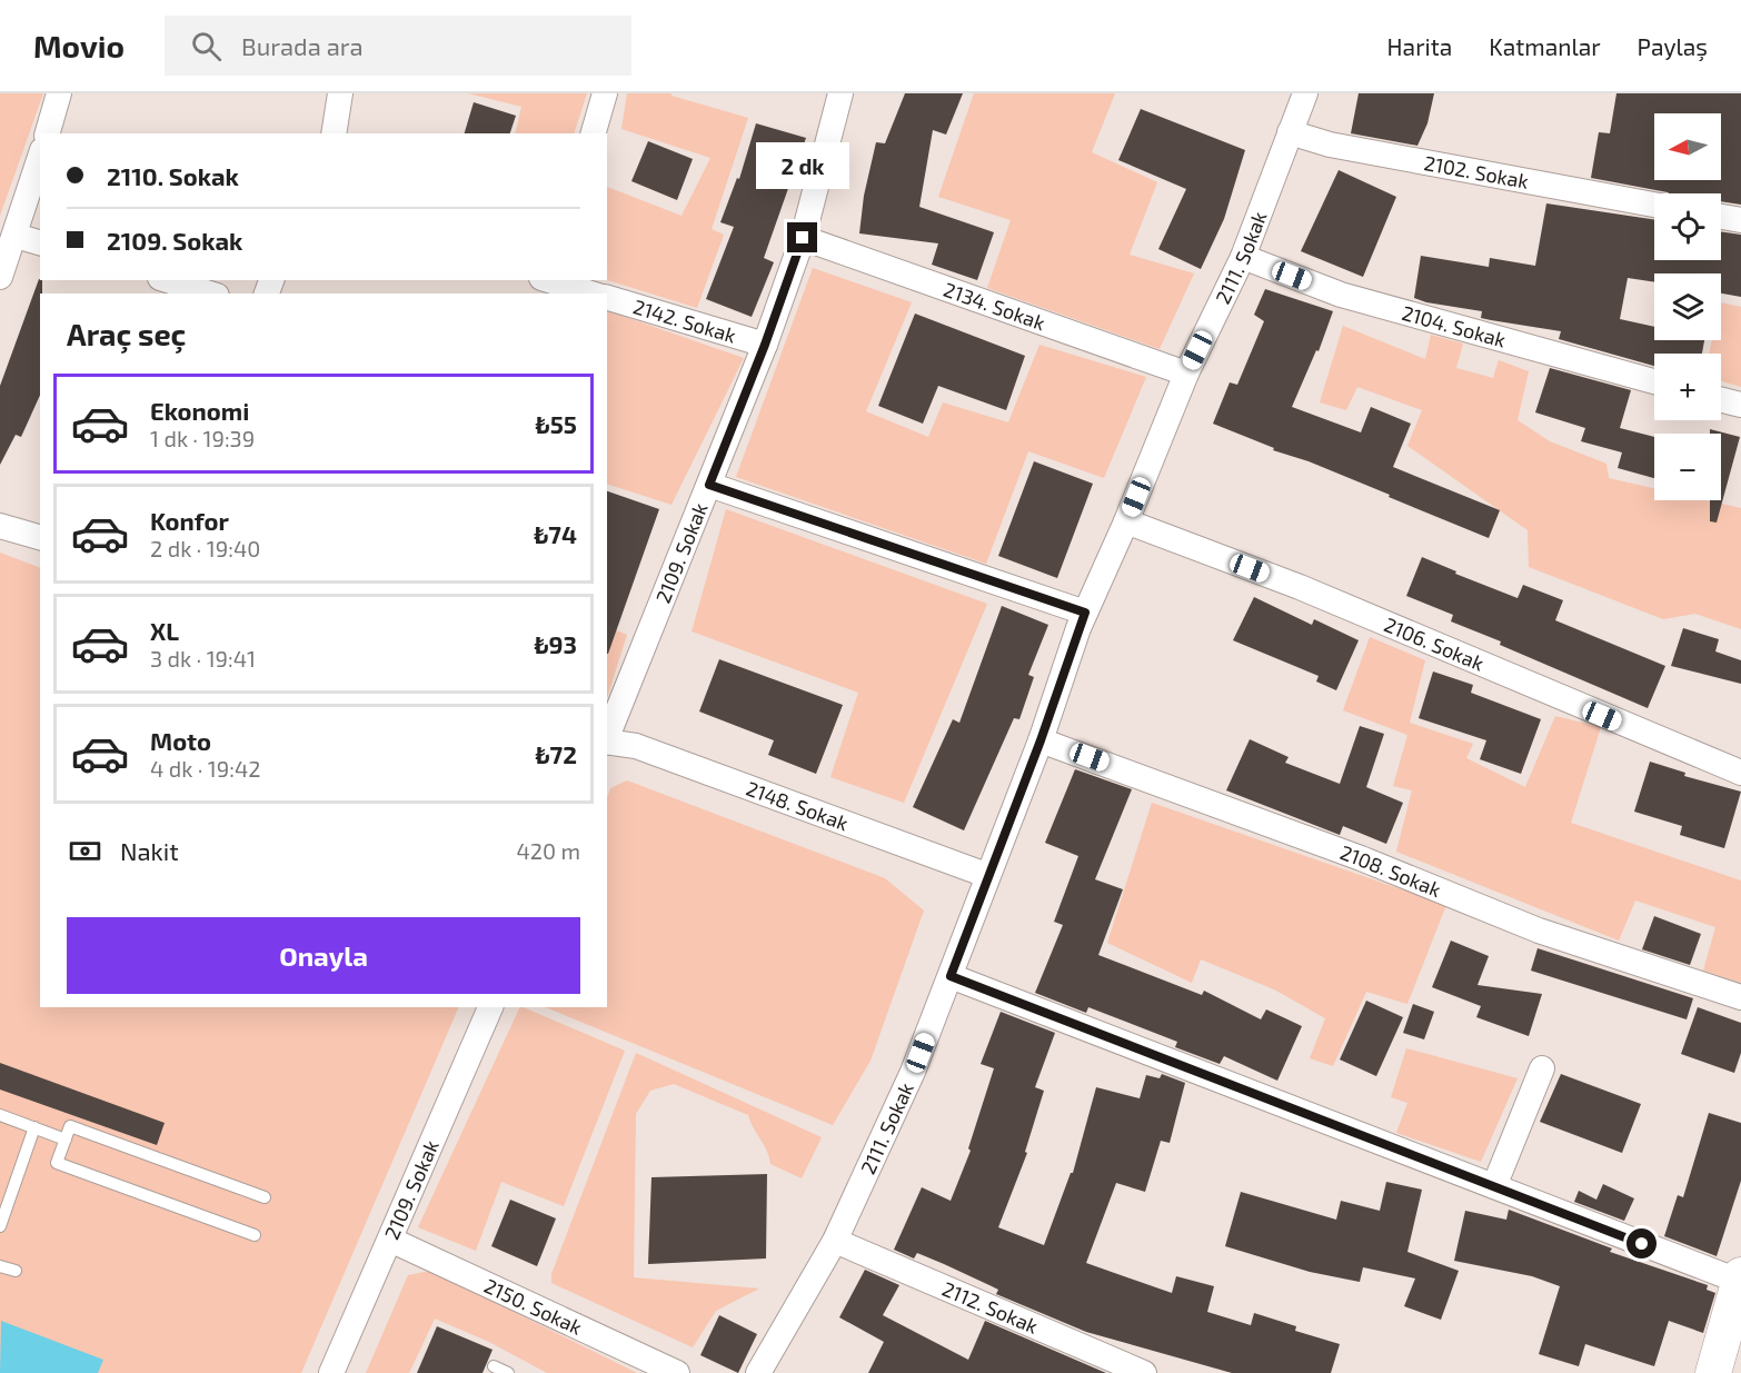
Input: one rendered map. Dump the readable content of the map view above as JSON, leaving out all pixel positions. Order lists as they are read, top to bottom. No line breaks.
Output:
{"streets":{"street":["2102. Sokak","2111. Sokak","2134. Sokak","2142. Sokak","2104. Sokak","2109. Sokak","2106. Sokak","2148. Sokak","2108. Sokak","2150. Sokak","2112. Sokak"]},"crossings":[["2102. Sokak","2111. Sokak"],["2111. Sokak","2134. Sokak"],["2111. Sokak","2104. Sokak"],["2111. Sokak","2106. Sokak"],["2111. Sokak","2148. Sokak"],["2111. Sokak","2108. Sokak"],["2111. Sokak","2112. Sokak"],["2134. Sokak","2109. Sokak"],["2142. Sokak","2109. Sokak"],["2109. Sokak","2150. Sokak"]],"north":"left","page":{"header":"Movio","search":"Burada ara","nav":["Harita","Katmanlar","Paylaş"],"map_buttons":["+","−"],"banner":["2110. Sokak","2109. Sokak"],"bubble":"2 dk","heading":"Araç seç","list":[{"name":"Ekonomi","note":"1 dk · 19:39","value":"₺55"},{"name":"Konfor","note":"2 dk · 19:40","value":"₺74"},{"name":"XL","note":"3 dk · 19:41","value":"₺93"},{"name":"Moto","note":"4 dk · 19:42","value":"₺72"}],"pay":["Nakit","420 m"],"buttons":"Onayla"}}
